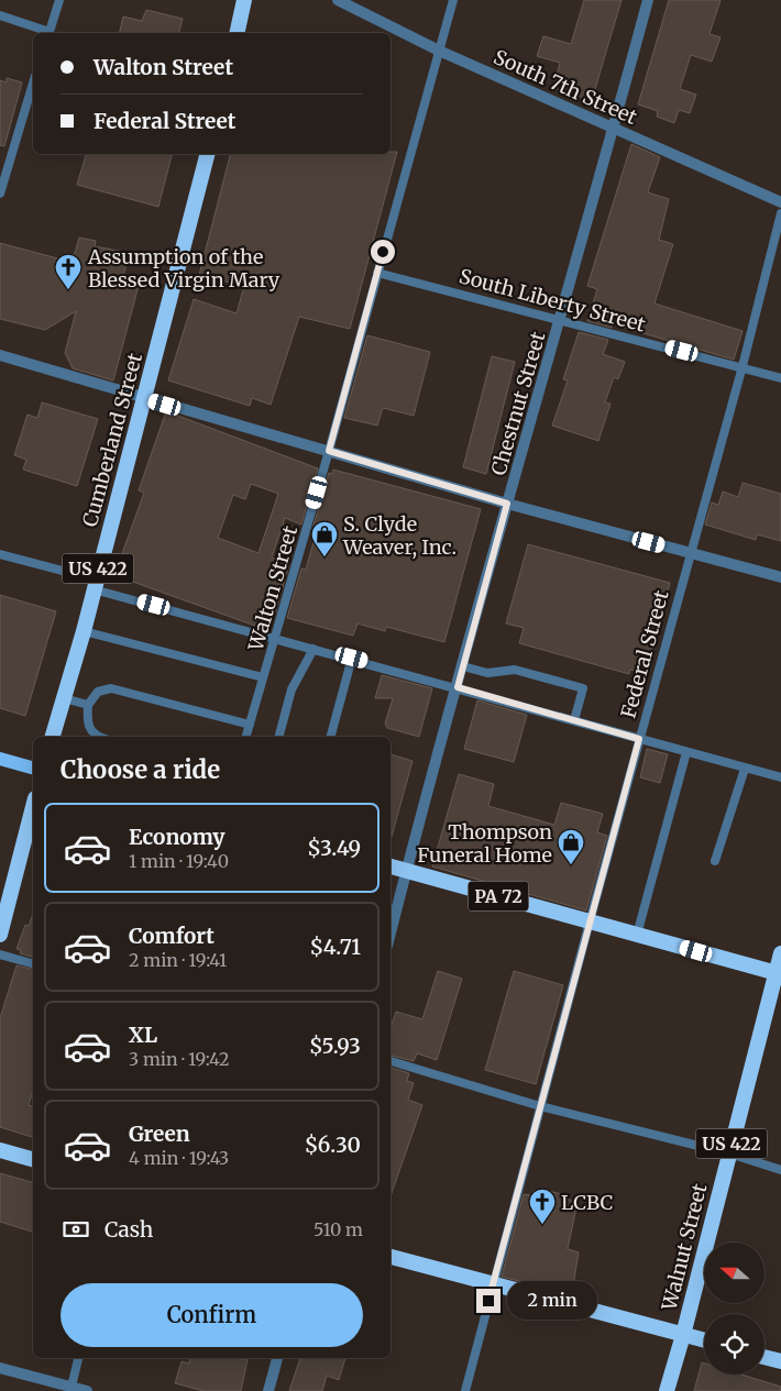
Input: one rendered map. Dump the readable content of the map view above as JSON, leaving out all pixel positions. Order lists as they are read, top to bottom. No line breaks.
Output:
{"streets":{"highway":["Cumberland Street","US 422","PA 72","Walnut Street"],"street":["South 7th Street","Chestnut Street"],"lane":["South Liberty Street","Walton Street","Federal Street"]},"crossings":[["South 7th Street","Chestnut Street"],["South 7th Street","Walton Street"],["South Liberty Street","Chestnut Street"],["South Liberty Street","Walton Street"],["South Liberty Street","Federal Street"],["Chestnut Street","PA 72"],["Federal Street","PA 72"],["PA 72","Walnut Street"]],"places":{"church":["Assumption of the Blessed Virgin Mary","LCBC"],"shop":["S. Clyde Weaver, Inc.","Thompson Funeral Home"]},"north":"left","page":{"banner":["Walton Street","Federal Street"],"heading":"Choose a ride","list":[{"name":"Economy","note":"1 min · 19:40","value":"$3.49"},{"name":"Comfort","note":"2 min · 19:41","value":"$4.71"},{"name":"XL","note":"3 min · 19:42","value":"$5.93"},{"name":"Green","note":"4 min · 19:43","value":"$6.30"}],"pay":["Cash","510 m"],"buttons":"Confirm","bubble":"2 min"}}
